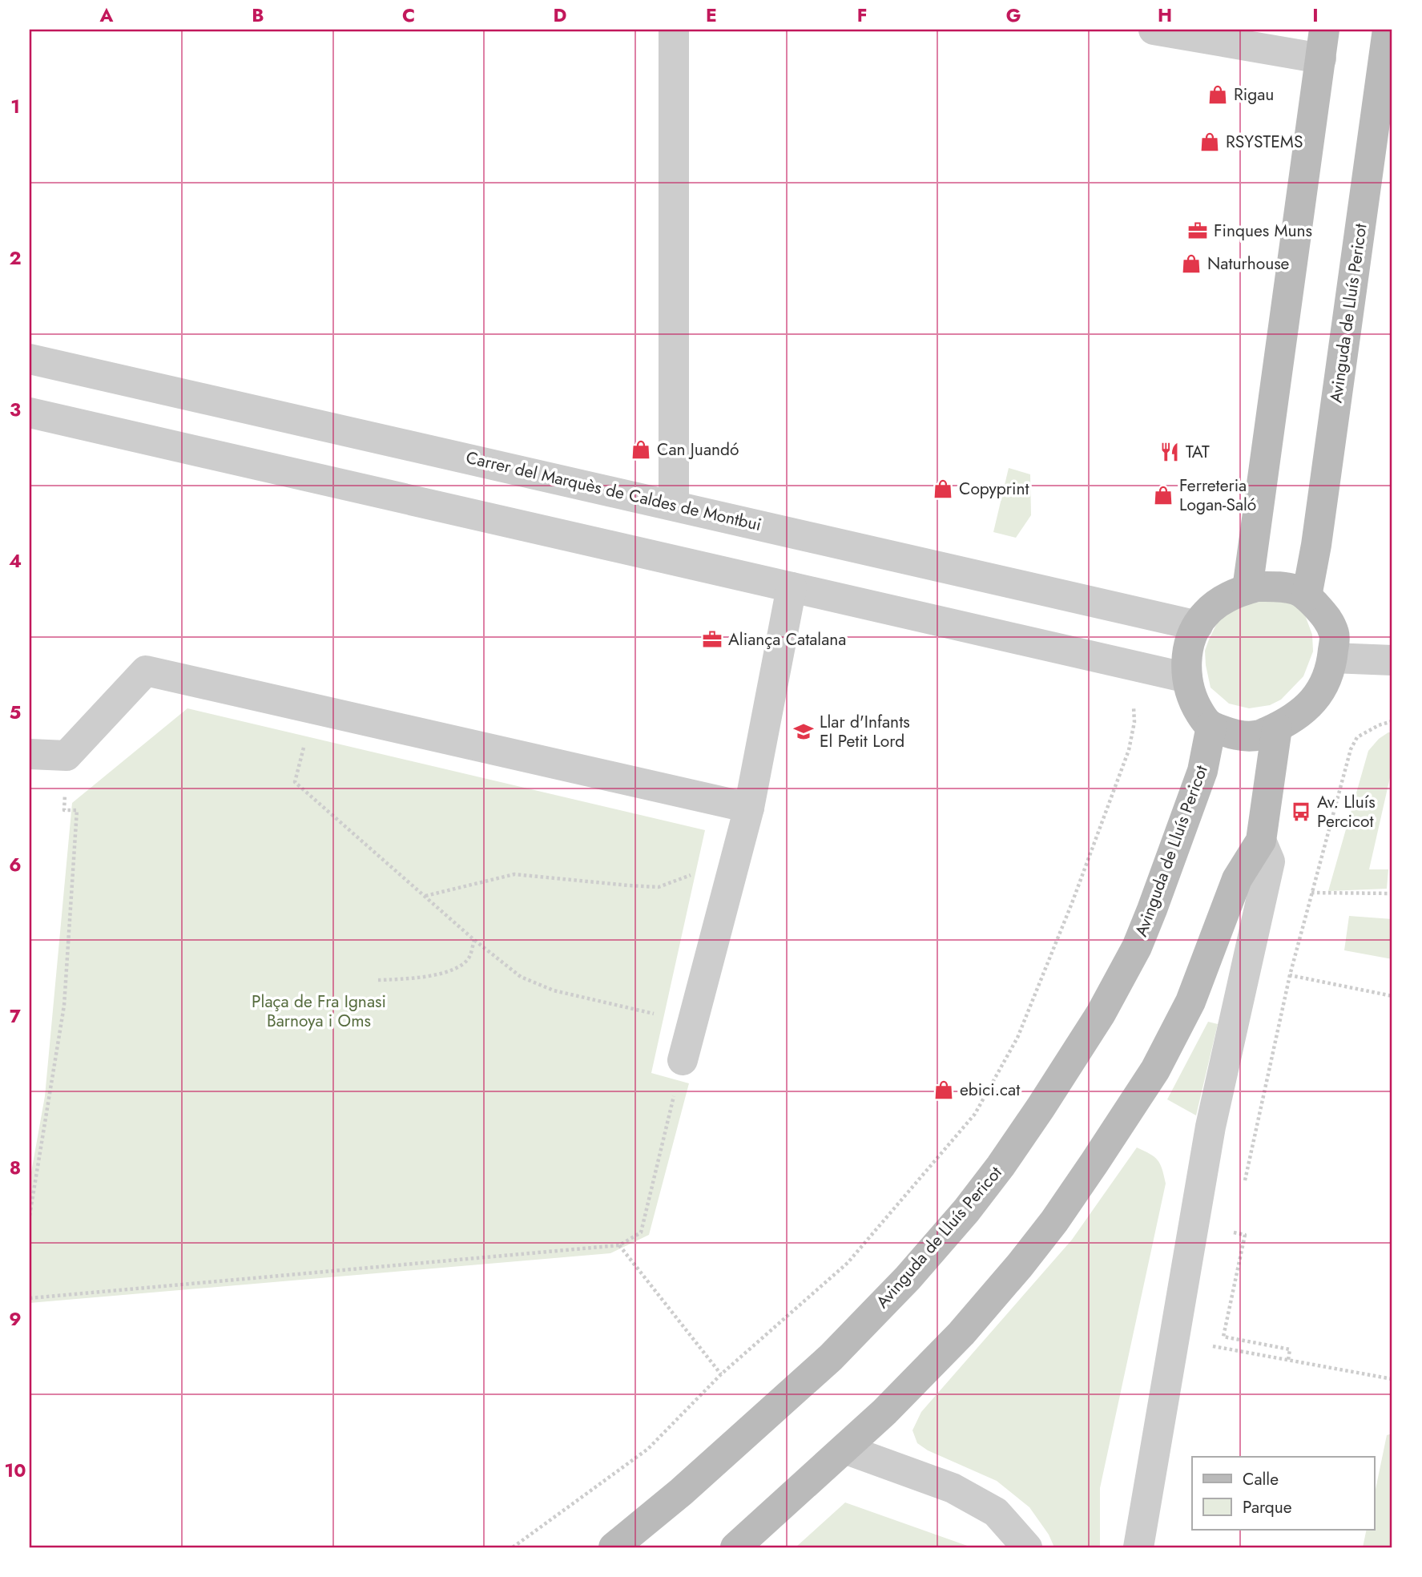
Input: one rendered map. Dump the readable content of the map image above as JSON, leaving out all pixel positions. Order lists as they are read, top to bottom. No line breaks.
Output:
{"streets":{"street":["Avinguda de Lluís Pericot","Carrer del Marquès de Caldes de Montbui"]},"crossings":[["Avinguda de Lluís Pericot","Carrer del Marquès de Caldes de Montbui"]],"parks":["Plaça de Fra Ignasi Barnoya i Oms"],"places":{"shop":["Rigau","RSYSTEMS","Naturhouse","Can Juandó","Copyprint","Ferreteria Logan-Saló","ebici.cat"],"office":["Finques Muns","Aliança Catalana"],"restaurant":["TAT"],"school or university":["Llar d'Infants El Petit Lord"],"bus stop":["Av. Lluís Percicot"]},"legend":["Calle","Parque"],"grid":{"columns":["A","B","C","D","E","F","G","H","I"],"rows":["1","2","3","4","5","6","7","8","9","10"]}}
